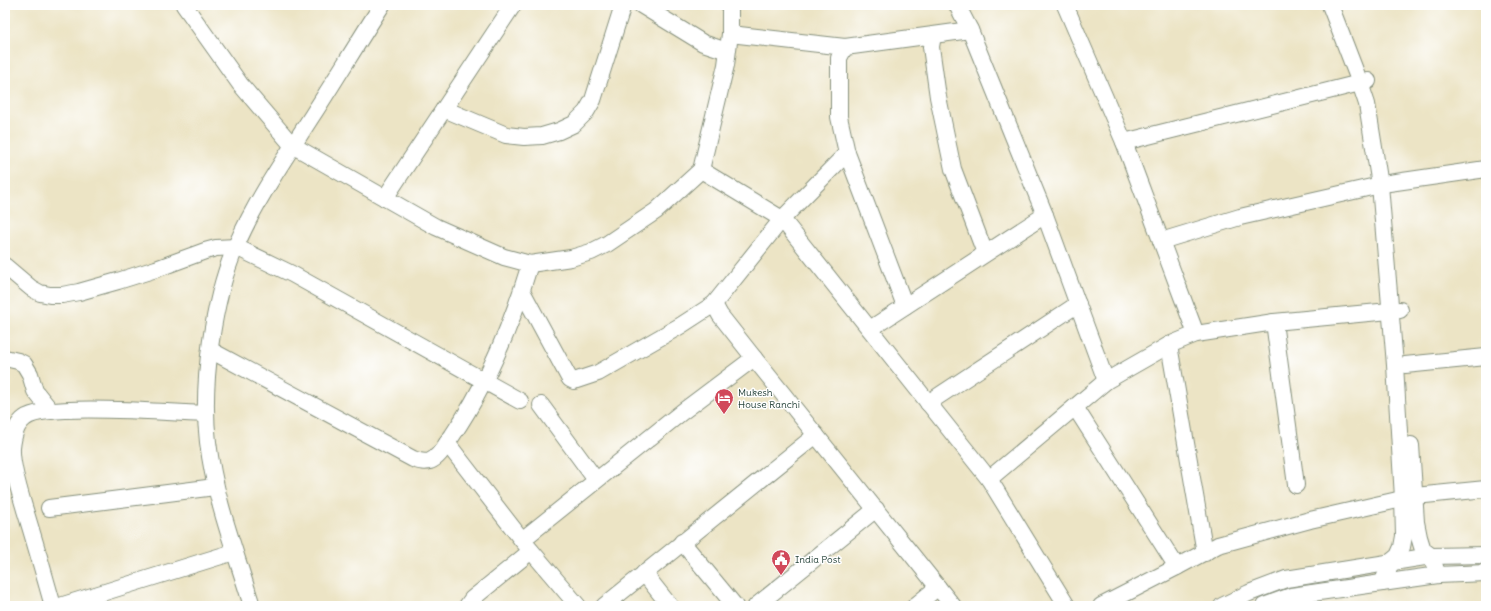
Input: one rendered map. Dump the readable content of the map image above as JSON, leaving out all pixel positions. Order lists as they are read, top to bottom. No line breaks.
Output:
{"places":{"hotel":["Mukesh House Ranchi"],"public building":["India Post"]}}
